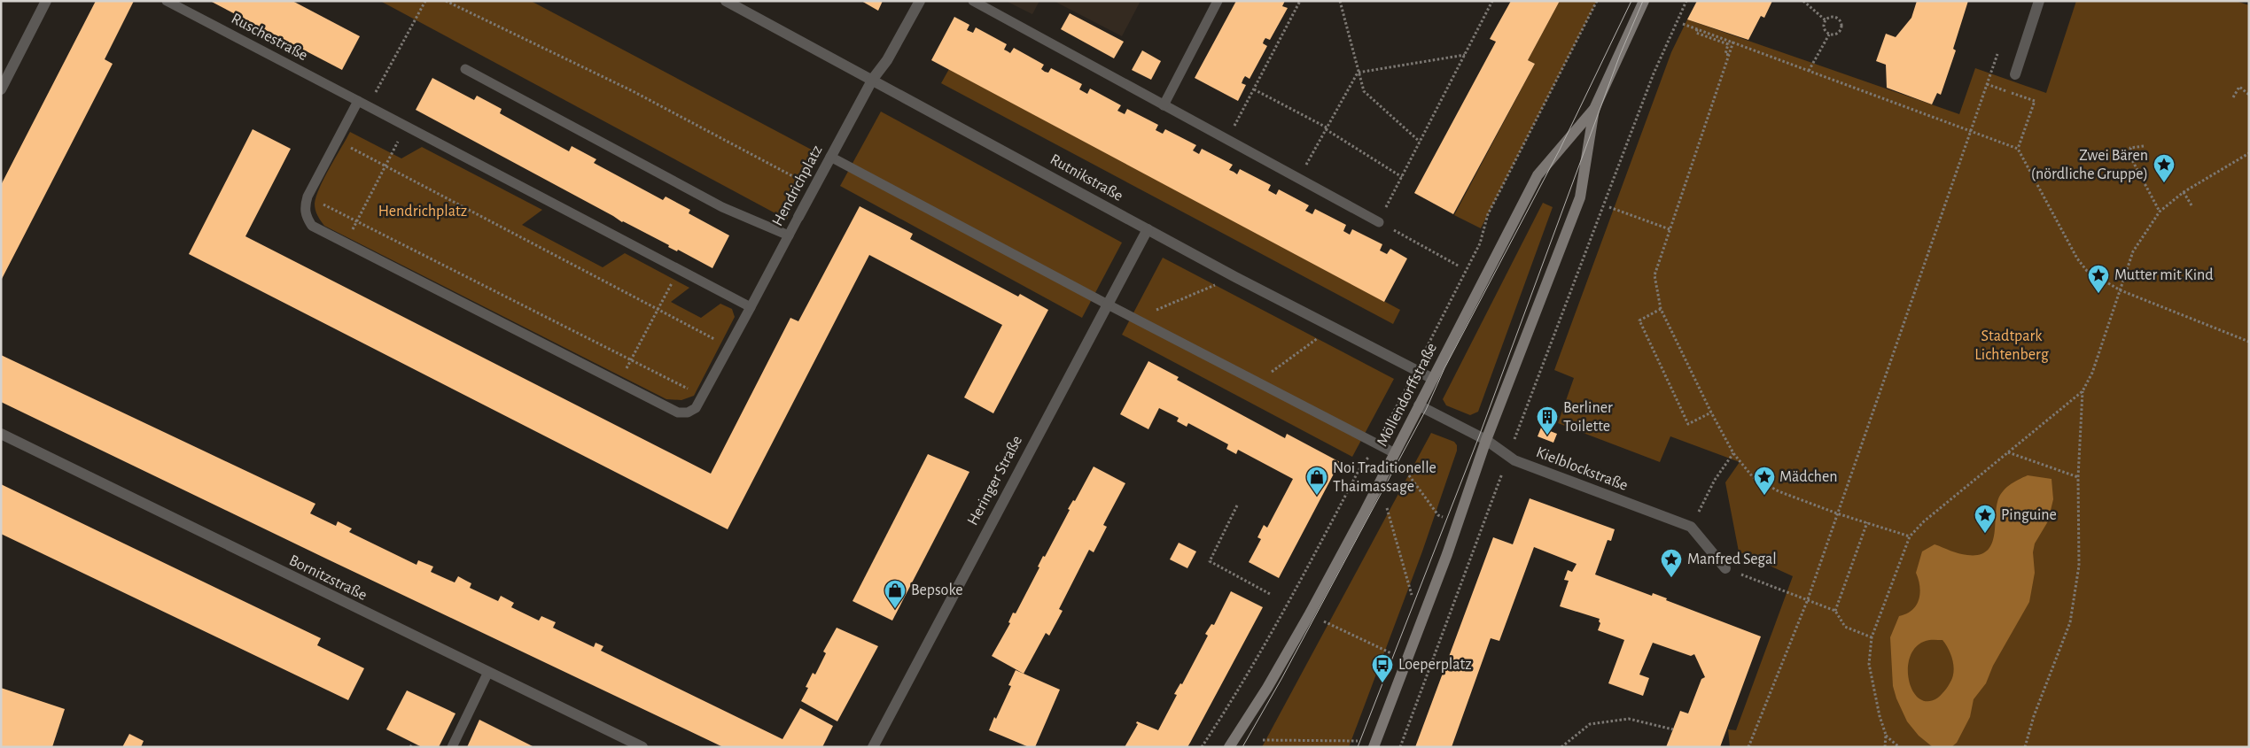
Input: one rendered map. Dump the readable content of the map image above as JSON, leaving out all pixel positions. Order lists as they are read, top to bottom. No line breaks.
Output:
{"streets":{"main road":["Möllendorffstraße"],"street":["Rutnikstraße","Hendrichplatz","Kielblockstraße","Heringer Straße","Bornitzstraße"],"lane":["Ruschestraße"]},"crossings":[["Ruschestraße","Hendrichplatz"],["Rutnikstraße","Hendrichplatz"],["Rutnikstraße","Möllendorffstraße"],["Rutnikstraße","Heringer Straße"],["Möllendorffstraße","Kielblockstraße"]],"parks":["Hendrichplatz","Stadtpark Lichtenberg"],"places":{"place":["Zwei Bären (nördliche Gruppe)","Mutter mit Kind","Mädchen","Pinguine","Manfred Segal"],"building":["Berliner Toilette"],"shop":["Noi Traditionelle Thaimassage","Bepsoke"],"bus stop":["Loeperplatz"]}}
